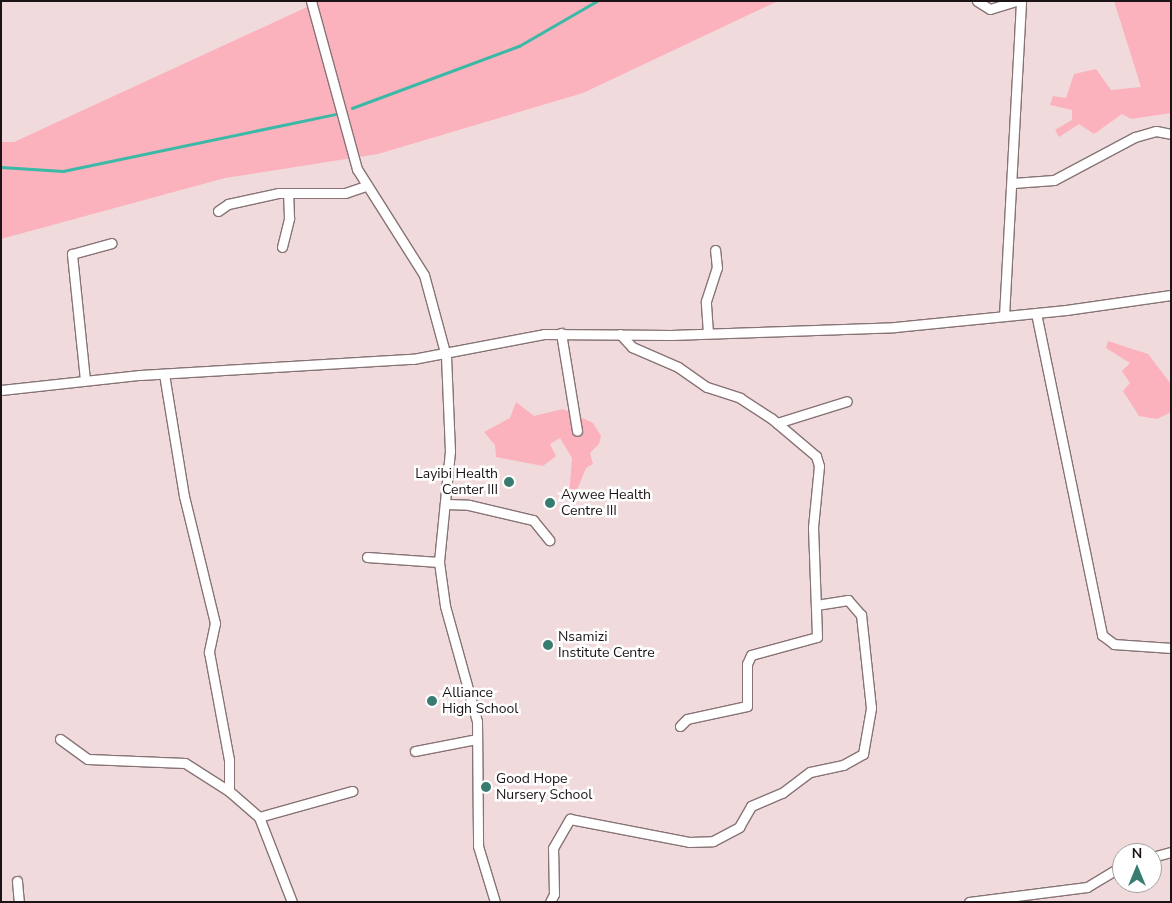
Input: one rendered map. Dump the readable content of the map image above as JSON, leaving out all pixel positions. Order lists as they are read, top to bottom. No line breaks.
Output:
{"places":["Layibi Health Center III","Aywee Health Centre III","Nsamizi Institute Centre","Alliance High School","Good Hope Nursery School"],"north":"top"}
